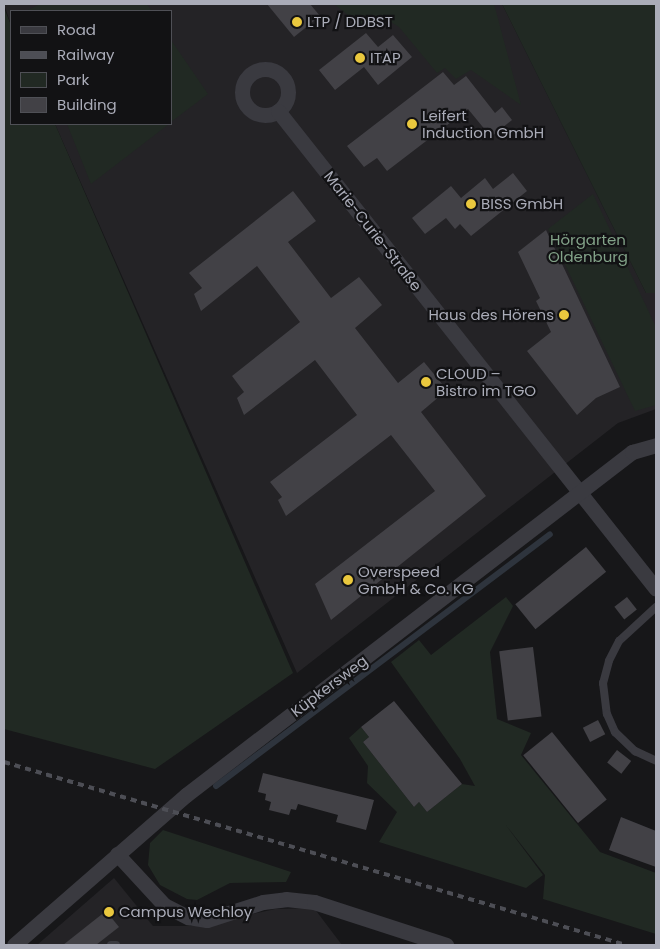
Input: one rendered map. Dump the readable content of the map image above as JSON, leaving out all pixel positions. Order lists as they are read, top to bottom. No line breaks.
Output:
{"streets":{"street":["Marie-Curie-Straße","Küpkersweg"]},"crossings":[["Marie-Curie-Straße","Küpkersweg"]],"parks":["Hörgarten Oldenburg"],"places":["LTP / DDBST","ITAP","Leifert Induction GmbH","BISS GmbH","Haus des Hörens","CLOUD – Bistro im TGO","Overspeed GmbH & Co. KG","Campus Wechloy"],"legend":["Road","Railway","Park","Building"]}
